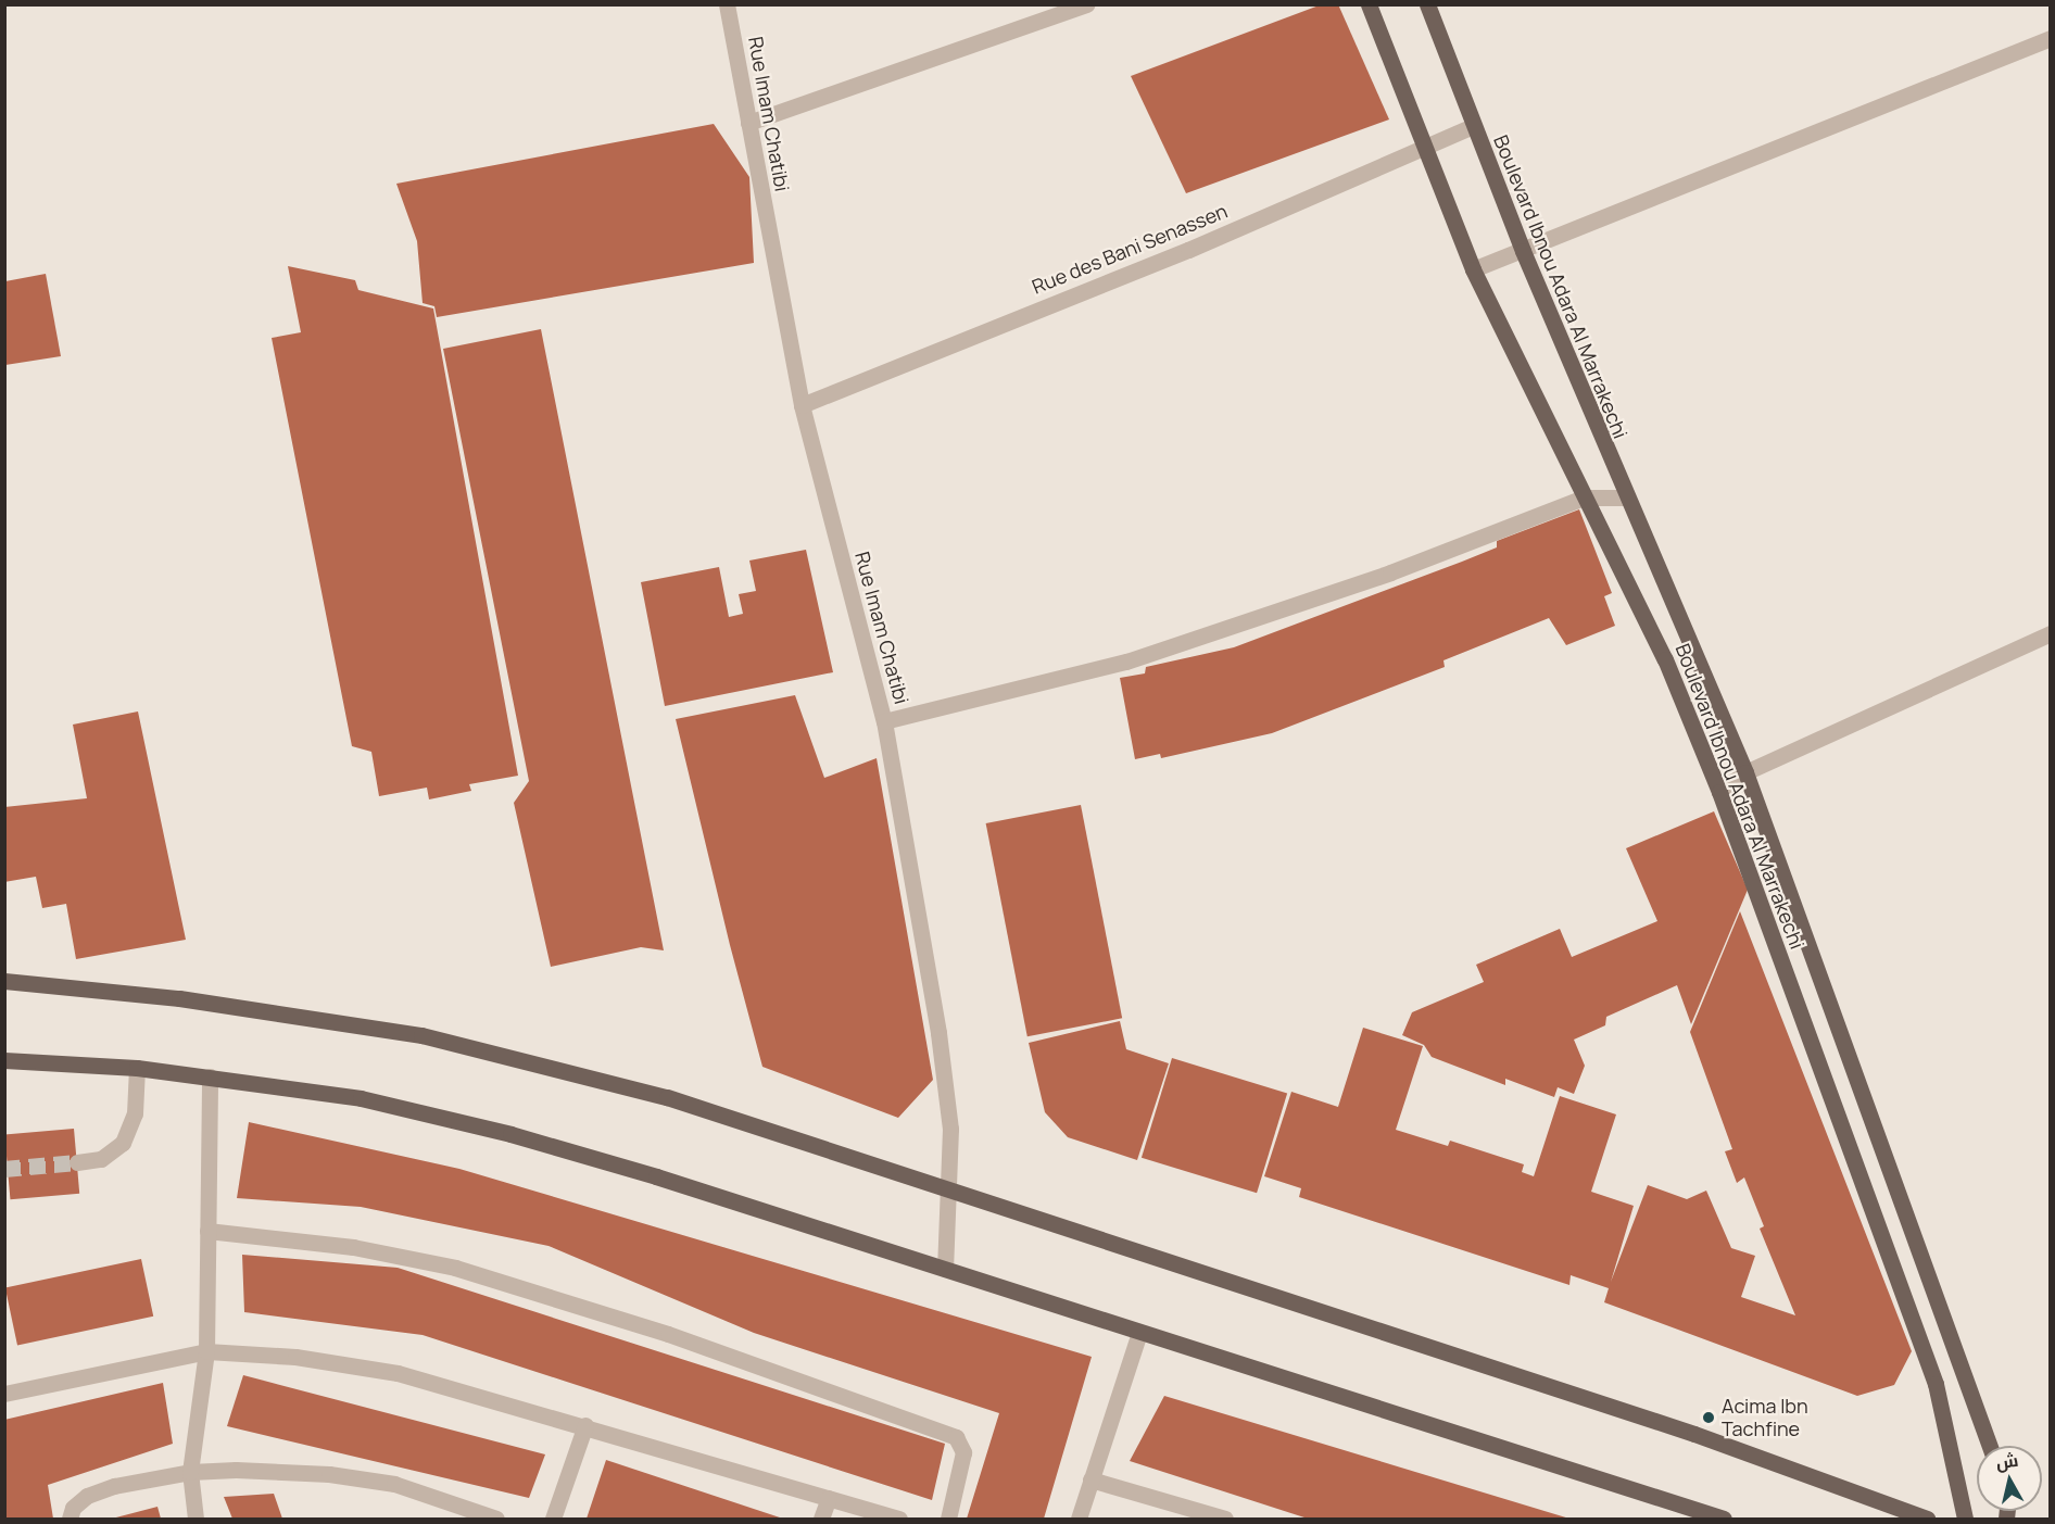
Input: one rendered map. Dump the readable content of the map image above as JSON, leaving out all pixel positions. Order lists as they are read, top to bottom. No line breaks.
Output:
{"streets":{"main road":["Boulevard Ibnou Adara Al Marrakechi"],"street":["Rue Imam Chatibi","Rue des Bani Senassen"]},"crossings":[["Rue Imam Chatibi","Rue des Bani Senassen"],["Rue des Bani Senassen","Boulevard Ibnou Adara Al Marrakechi"]],"places":["Acima Ibn Tachfine"],"north":"top"}
